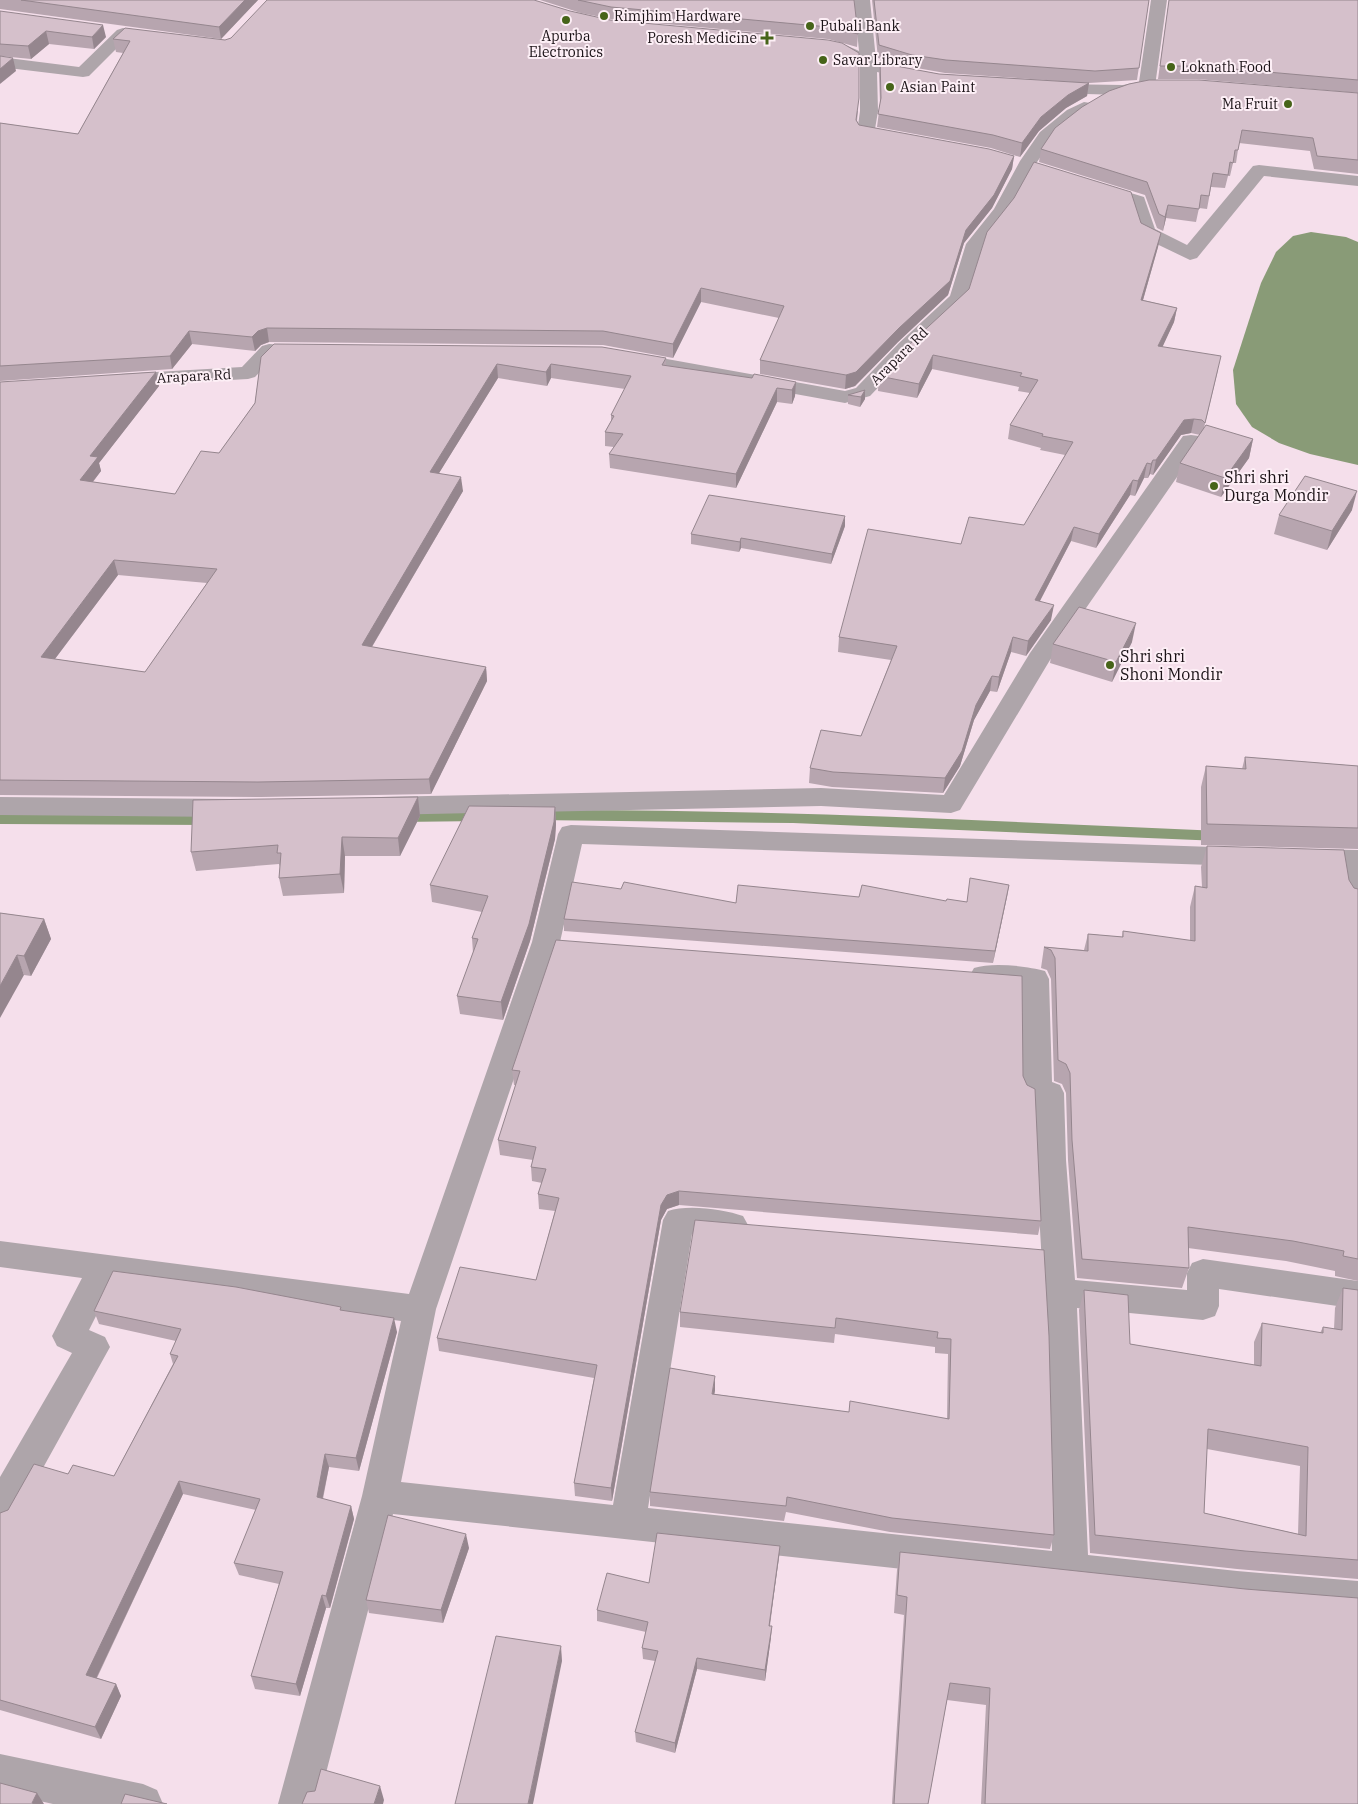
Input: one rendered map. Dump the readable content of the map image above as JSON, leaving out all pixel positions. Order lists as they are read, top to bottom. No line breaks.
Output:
{"streets":{"street":["Arapara Rd"]},"places":{"other":["Rimjhim Hardware","Apurba Electronics","Pubali Bank","Savar Library","Loknath Food","Asian Paint","Ma Fruit","Shri shri Durga Mondir","Shri shri Shoni Mondir"],"health":["Poresh Medicine"]}}
